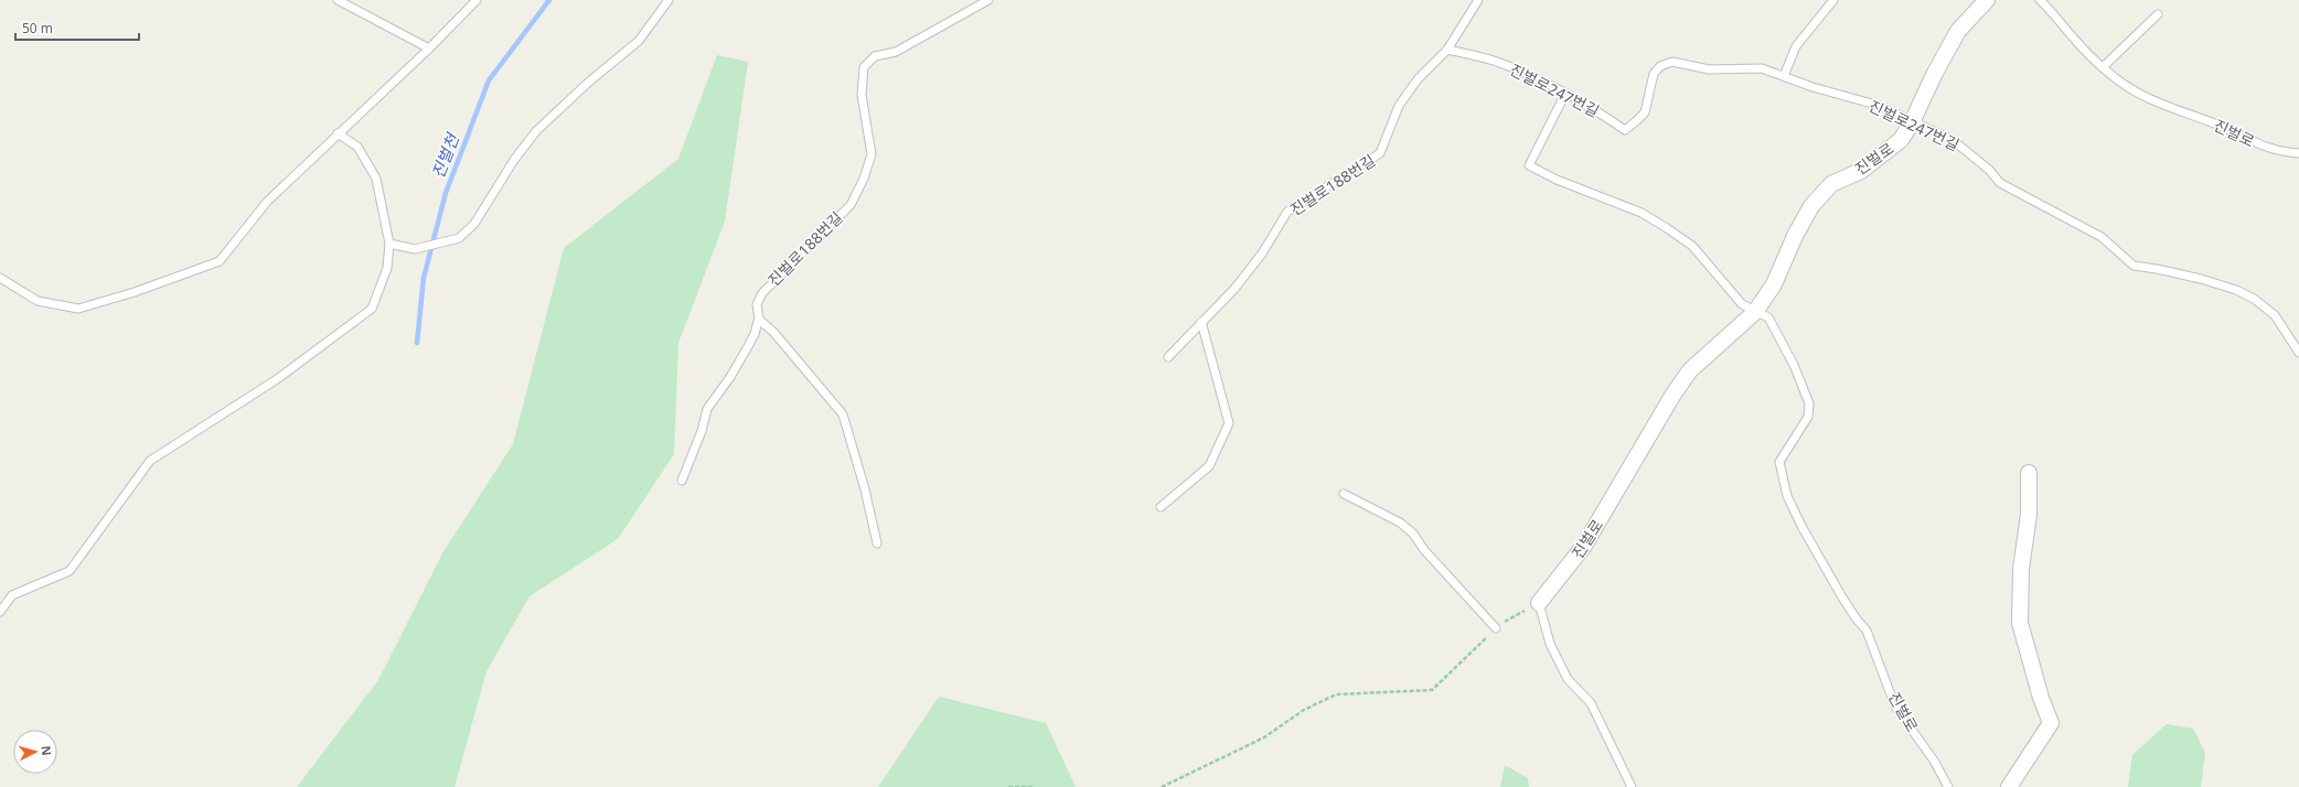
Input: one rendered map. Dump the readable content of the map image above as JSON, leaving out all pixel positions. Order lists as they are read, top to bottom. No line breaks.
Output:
{"streets":{"street":["진벌로"],"lane":["진벌로247번길","진벌로188번길"]},"crossings":[["진벌로247번길","진벌로"],["진벌로247번길","진벌로188번길"]],"water":["진벌천"],"scale_bar":"50 m","north":"right"}
